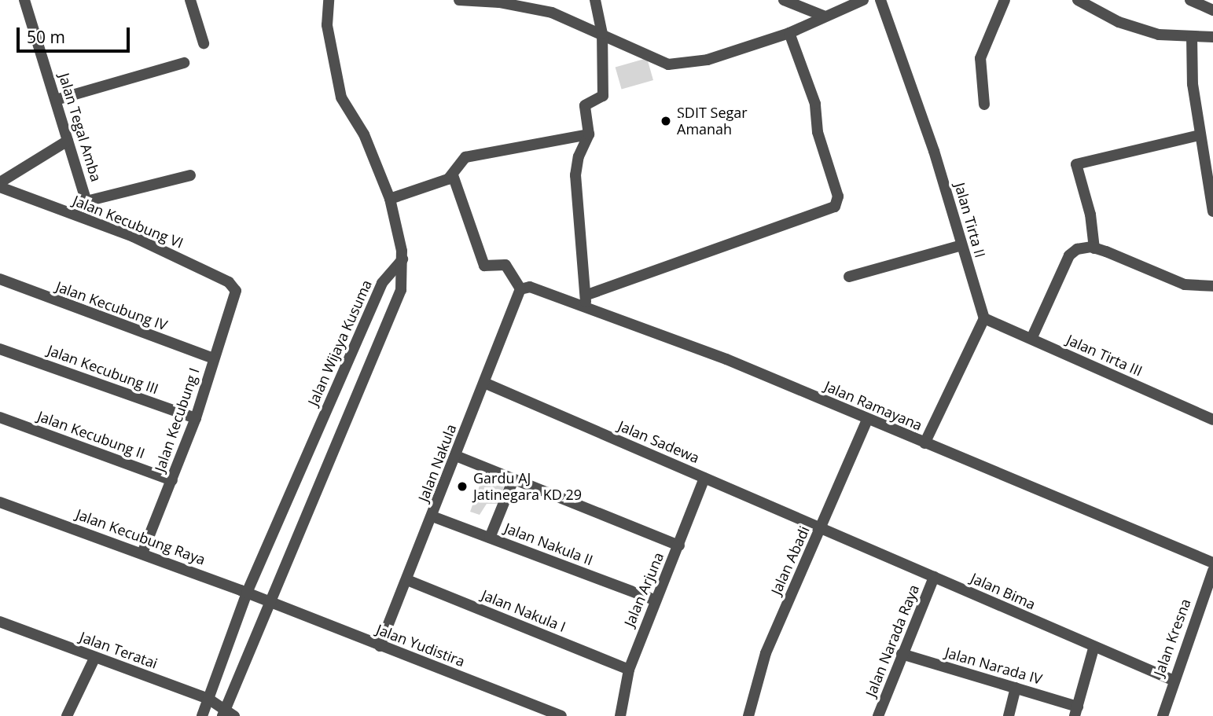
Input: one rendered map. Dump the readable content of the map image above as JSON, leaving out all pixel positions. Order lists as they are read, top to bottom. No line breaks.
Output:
{"streets":{"street":["Jalan Tegal Amba","Jalan Tirta II","Jalan Kecubung VI","Jalan Kecubung IV","Jalan Wijaya Kusuma","Jalan Tirta III","Jalan Kecubung III","Jalan Ramayana","Jalan Kecubung I","Jalan Kecubung II","Jalan Sadewa","Jalan Nakula","Jalan Kecubung Raya","Jalan Nakula II","Jalan Abadi","Jalan Arjuna","Jalan Bima","Jalan Nakula I","Jalan Kresna","Jalan Narada Raya","Jalan Yudistira","Jalan Teratai","Jalan Narada IV"]},"crossings":[["Jalan Tirta II","Jalan Tirta III"],["Jalan Kecubung VI","Jalan Kecubung I"],["Jalan Kecubung IV","Jalan Kecubung I"],["Jalan Wijaya Kusuma","Jalan Kecubung Raya"],["Jalan Wijaya Kusuma","Jalan Teratai"],["Jalan Kecubung III","Jalan Kecubung I"],["Jalan Ramayana","Jalan Nakula"],["Jalan Ramayana","Jalan Abadi"],["Jalan Kecubung I","Jalan Kecubung II"],["Jalan Kecubung I","Jalan Kecubung Raya"],["Jalan Sadewa","Jalan Nakula"],["Jalan Sadewa","Jalan Abadi"],["Jalan Sadewa","Jalan Arjuna"],["Jalan Sadewa","Jalan Bima"],["Jalan Nakula","Jalan Nakula II"],["Jalan Nakula","Jalan Nakula I"],["Jalan Nakula","Jalan Yudistira"],["Jalan Kecubung Raya","Jalan Yudistira"],["Jalan Nakula II","Jalan Arjuna"],["Jalan Abadi","Jalan Bima"],["Jalan Arjuna","Jalan Nakula I"],["Jalan Bima","Jalan Kresna"],["Jalan Bima","Jalan Narada Raya"],["Jalan Narada Raya","Jalan Narada IV"]],"places":["SDIT Segar Amanah","Gardu AJ Jatinegara KD 29"],"scale_bar":"50 m"}
